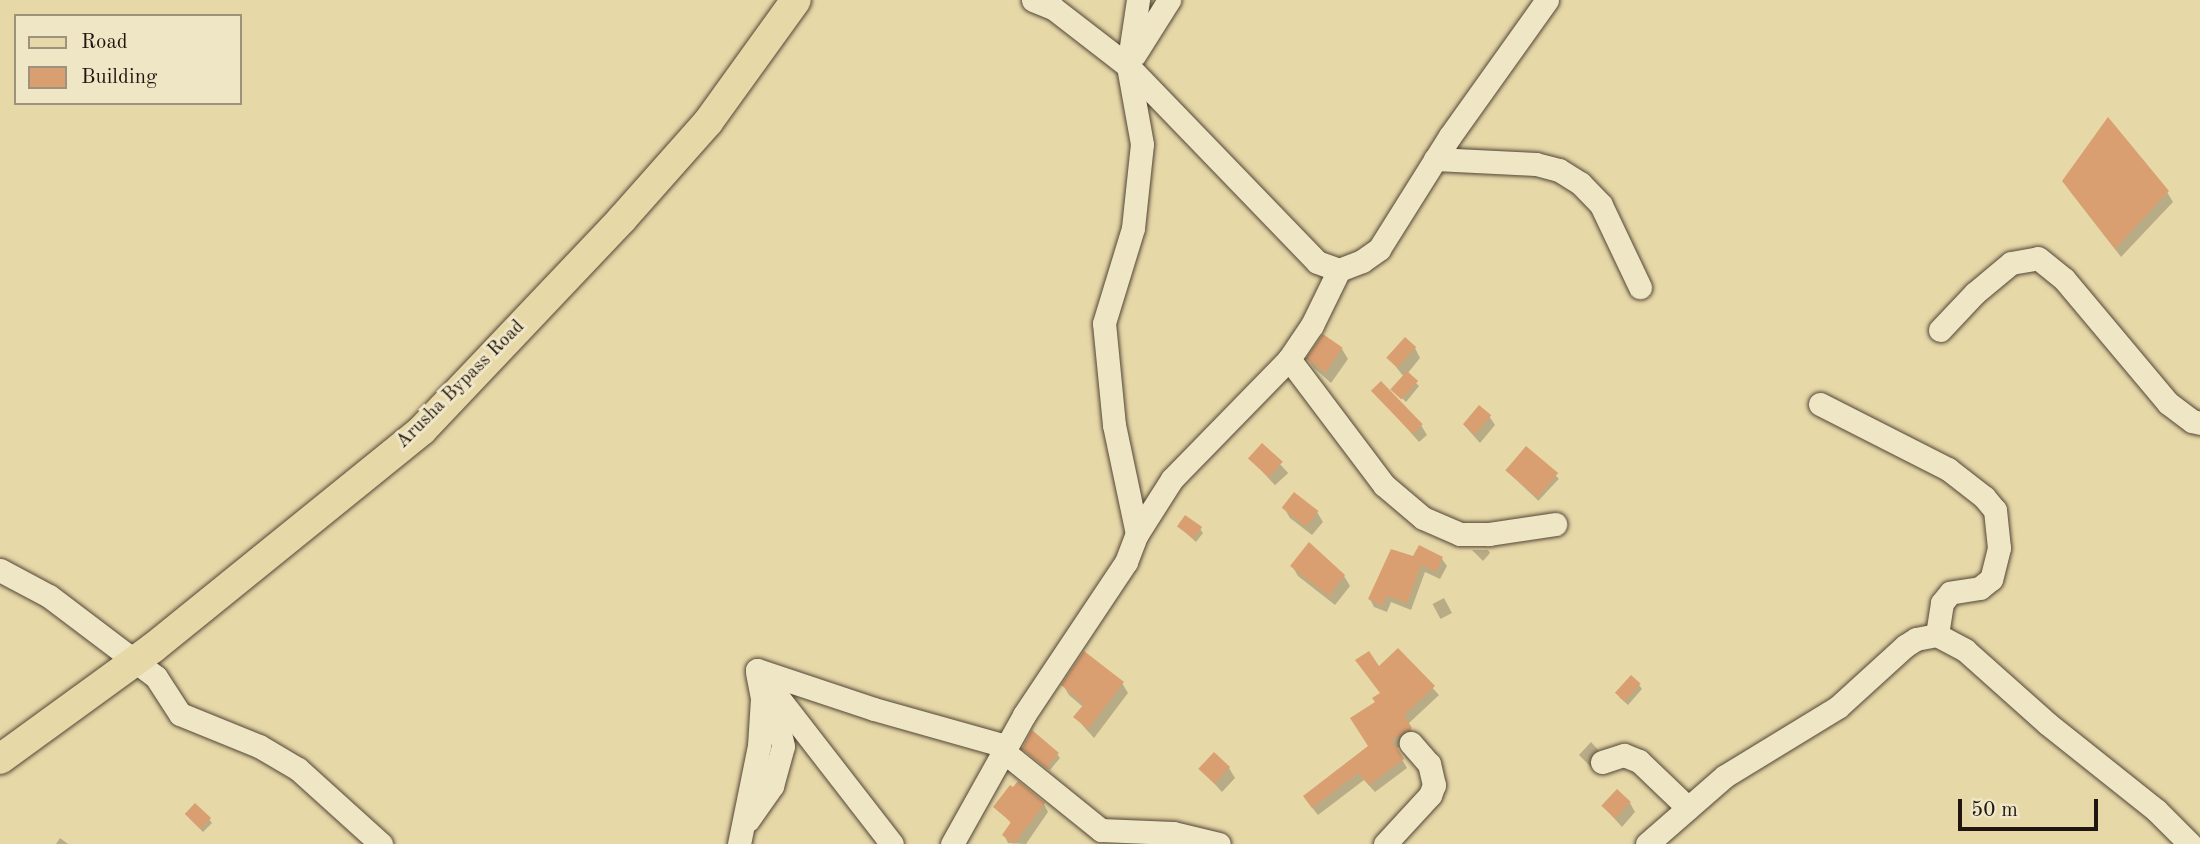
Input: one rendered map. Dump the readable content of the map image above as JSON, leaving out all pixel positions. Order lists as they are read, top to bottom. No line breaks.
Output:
{"streets":{"main road":["Arusha Bypass Road"]},"legend":["Road","Building"],"scale_bar":"50 m"}
